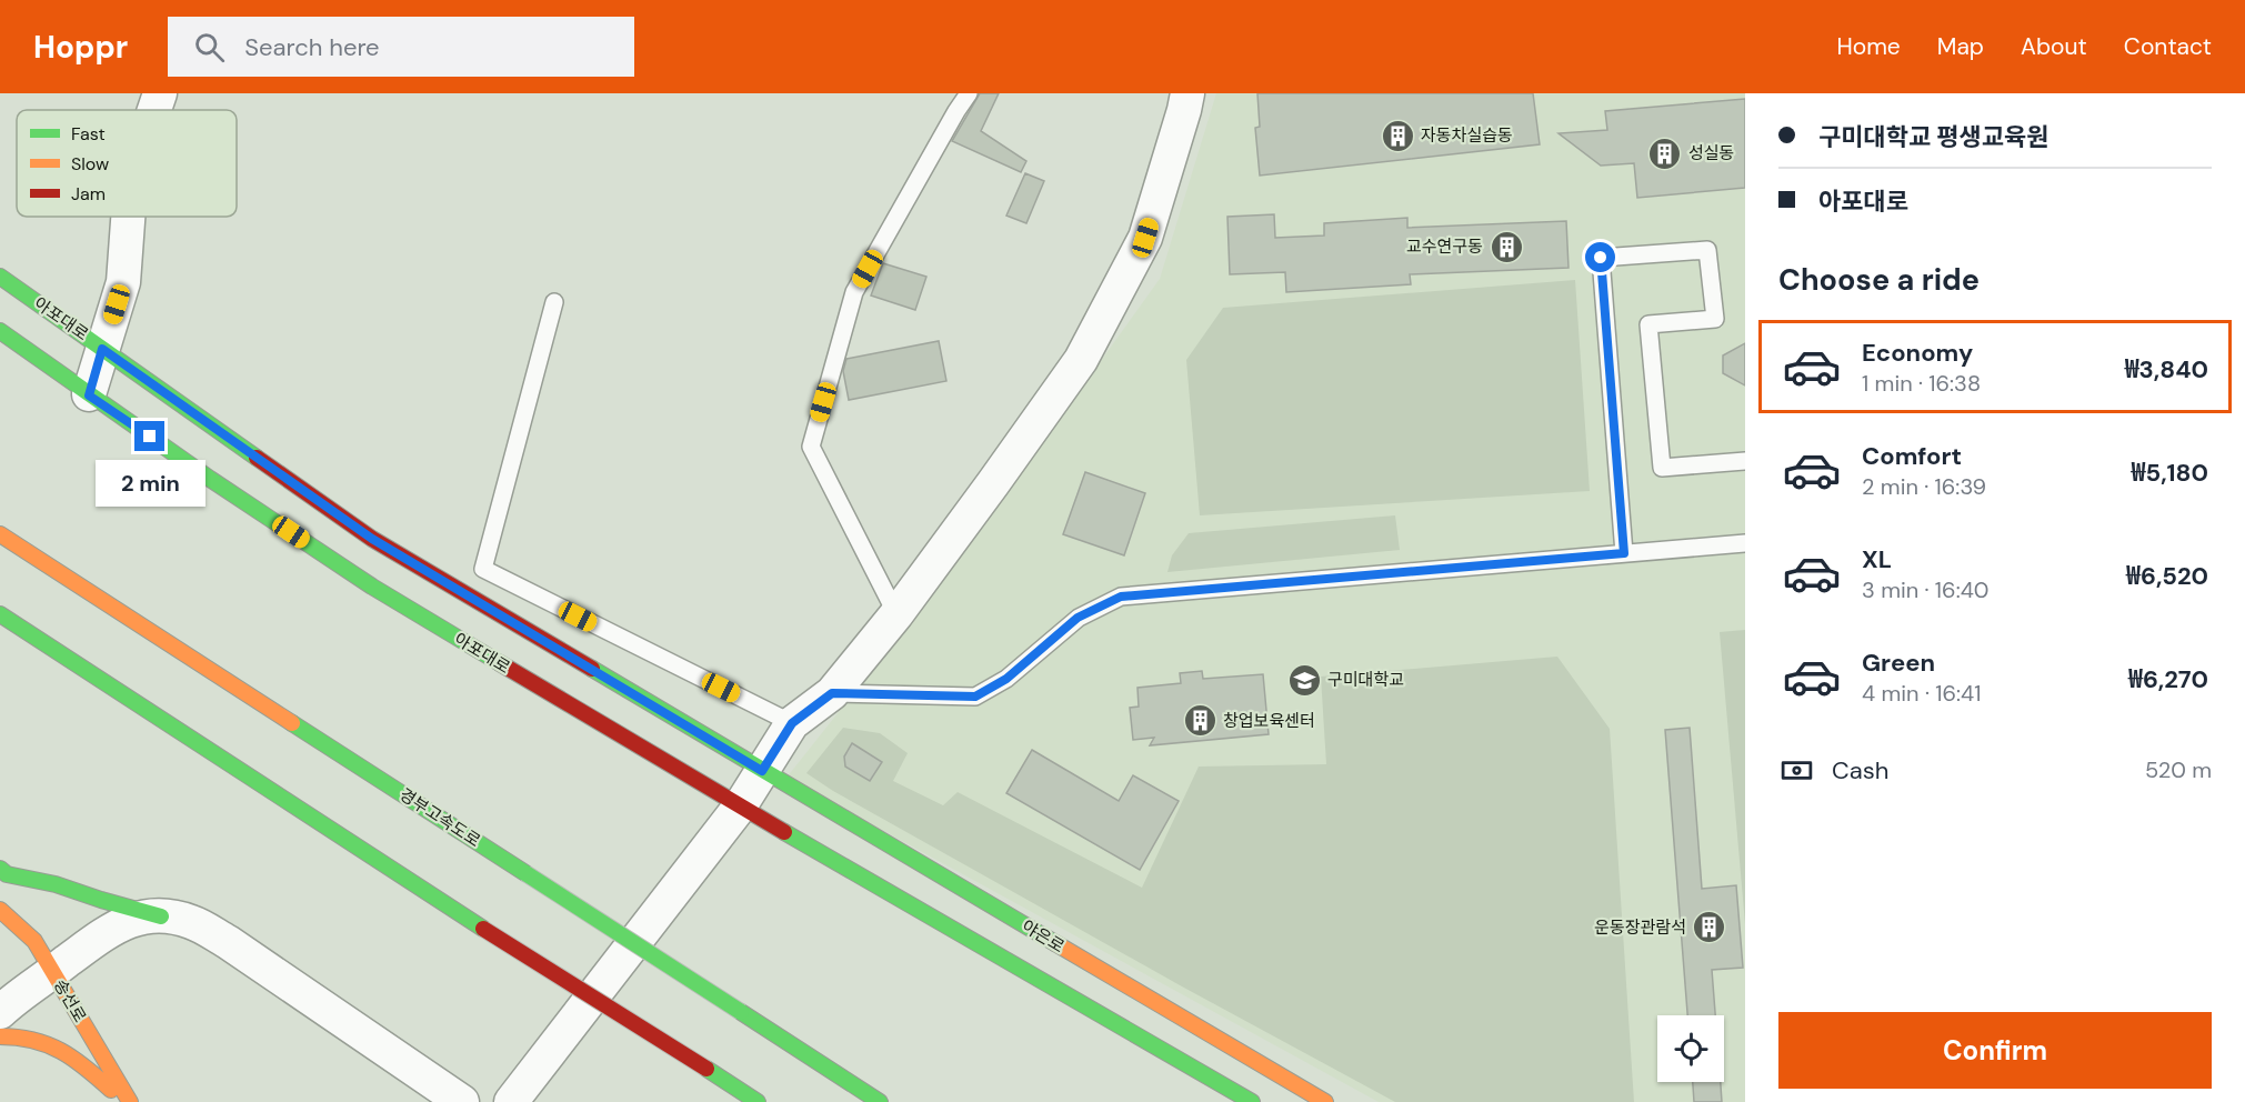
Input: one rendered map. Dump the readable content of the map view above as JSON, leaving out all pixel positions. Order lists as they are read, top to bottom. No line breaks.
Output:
{"streets":{"main road":["아포대로","경부고속도로","야은로","송선로"]},"crossings":[["아포대로","야은로"]],"places":{"building":["자동차실습동","성실동","교수연구동","창업보육센터","운동장관람석"],"school or university":["구미대학교"]},"legend":["Fast","Slow","Jam"],"page":{"header":"Hoppr","search":"Search here","nav":["Home","Map","About","Contact"],"banner":["구미대학교 평생교육원","아포대로"],"heading":"Choose a ride","list":[{"name":"Economy","note":"1 min · 16:38","value":"₩3,840"},{"name":"Comfort","note":"2 min · 16:39","value":"₩5,180"},{"name":"XL","note":"3 min · 16:40","value":"₩6,520"},{"name":"Green","note":"4 min · 16:41","value":"₩6,270"}],"bubble":"2 min","pay":["Cash","520 m"],"buttons":"Confirm"}}
